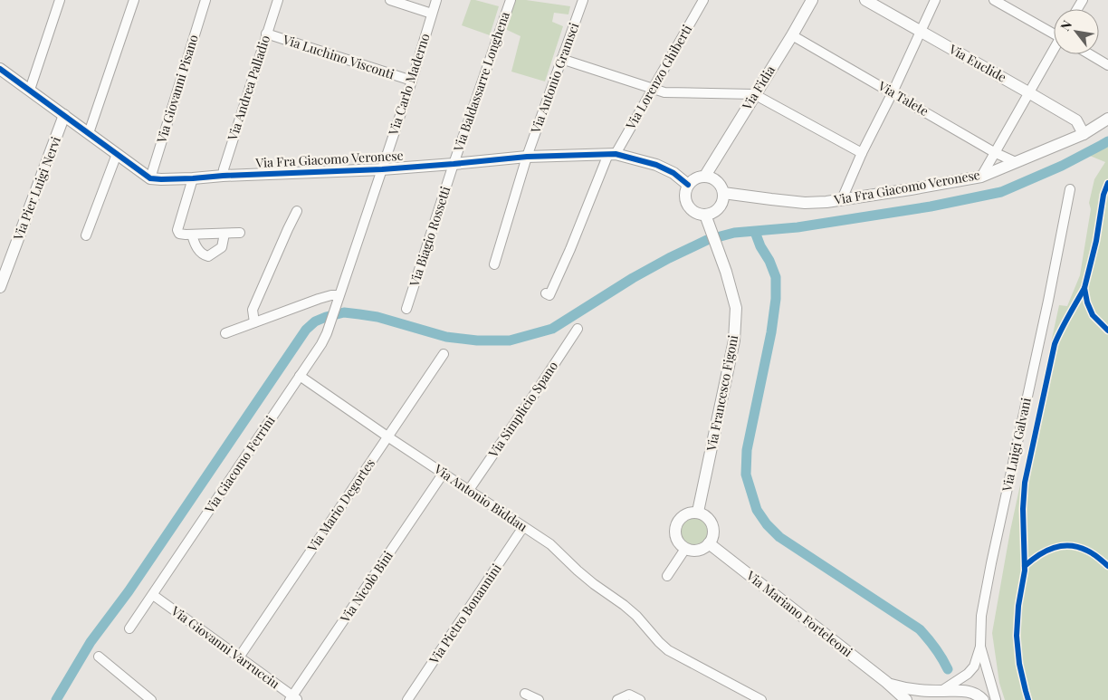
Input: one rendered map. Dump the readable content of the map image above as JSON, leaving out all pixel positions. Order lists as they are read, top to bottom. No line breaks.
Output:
{"streets":{"street":["Via Luchino Visconti","Via Euclide","Via Lorenzo Ghiberti","Via Antonio Gramsci","Via Baldassarre Longhena","Via Carlo Maderno","Via Andrea Palladio","Via Fidia","Via Giovanni Pisano","Via Talete","Via Fra Giacomo Veronese","Via Pier Luigi Nervi","Via Biagio Rossetti","Via Francesco Figoni","Via Simplicio Spano","Via Luigi Galvani","Via Giacomo Ferrini","Via Antonio Biddau","Via Mario Degortes","Via Nicolò Bini","Via Pietro Bonannini","Via Mariano Forteleoni","Via Giovanni Varrucciu"]},"crossings":[["Via Luchino Visconti","Via Carlo Maderno"],["Via Luchino Visconti","Via Andrea Palladio"],["Via Euclide","Via Fra Giacomo Veronese"],["Via Lorenzo Ghiberti","Via Fra Giacomo Veronese"],["Via Antonio Gramsci","Via Fra Giacomo Veronese"],["Via Baldassarre Longhena","Via Fra Giacomo Veronese"],["Via Baldassarre Longhena","Via Biagio Rossetti"],["Via Carlo Maderno","Via Fra Giacomo Veronese"],["Via Carlo Maderno","Via Giacomo Ferrini"],["Via Andrea Palladio","Via Fra Giacomo Veronese"],["Via Fidia","Via Talete"],["Via Fidia","Via Fra Giacomo Veronese"],["Via Fidia","Via Francesco Figoni"],["Via Giovanni Pisano","Via Fra Giacomo Veronese"],["Via Talete","Via Fra Giacomo Veronese"],["Via Fra Giacomo Veronese","Via Biagio Rossetti"],["Via Fra Giacomo Veronese","Via Francesco Figoni"],["Via Francesco Figoni","Via Mariano Forteleoni"],["Via Simplicio Spano","Via Antonio Biddau"],["Via Giacomo Ferrini","Via Antonio Biddau"],["Via Giacomo Ferrini","Via Giovanni Varrucciu"],["Via Antonio Biddau","Via Mario Degortes"],["Via Antonio Biddau","Via Nicolò Bini"],["Via Antonio Biddau","Via Pietro Bonannini"],["Via Mario Degortes","Via Giovanni Varrucciu"],["Via Nicolò Bini","Via Giovanni Varrucciu"]],"north":"top left"}
